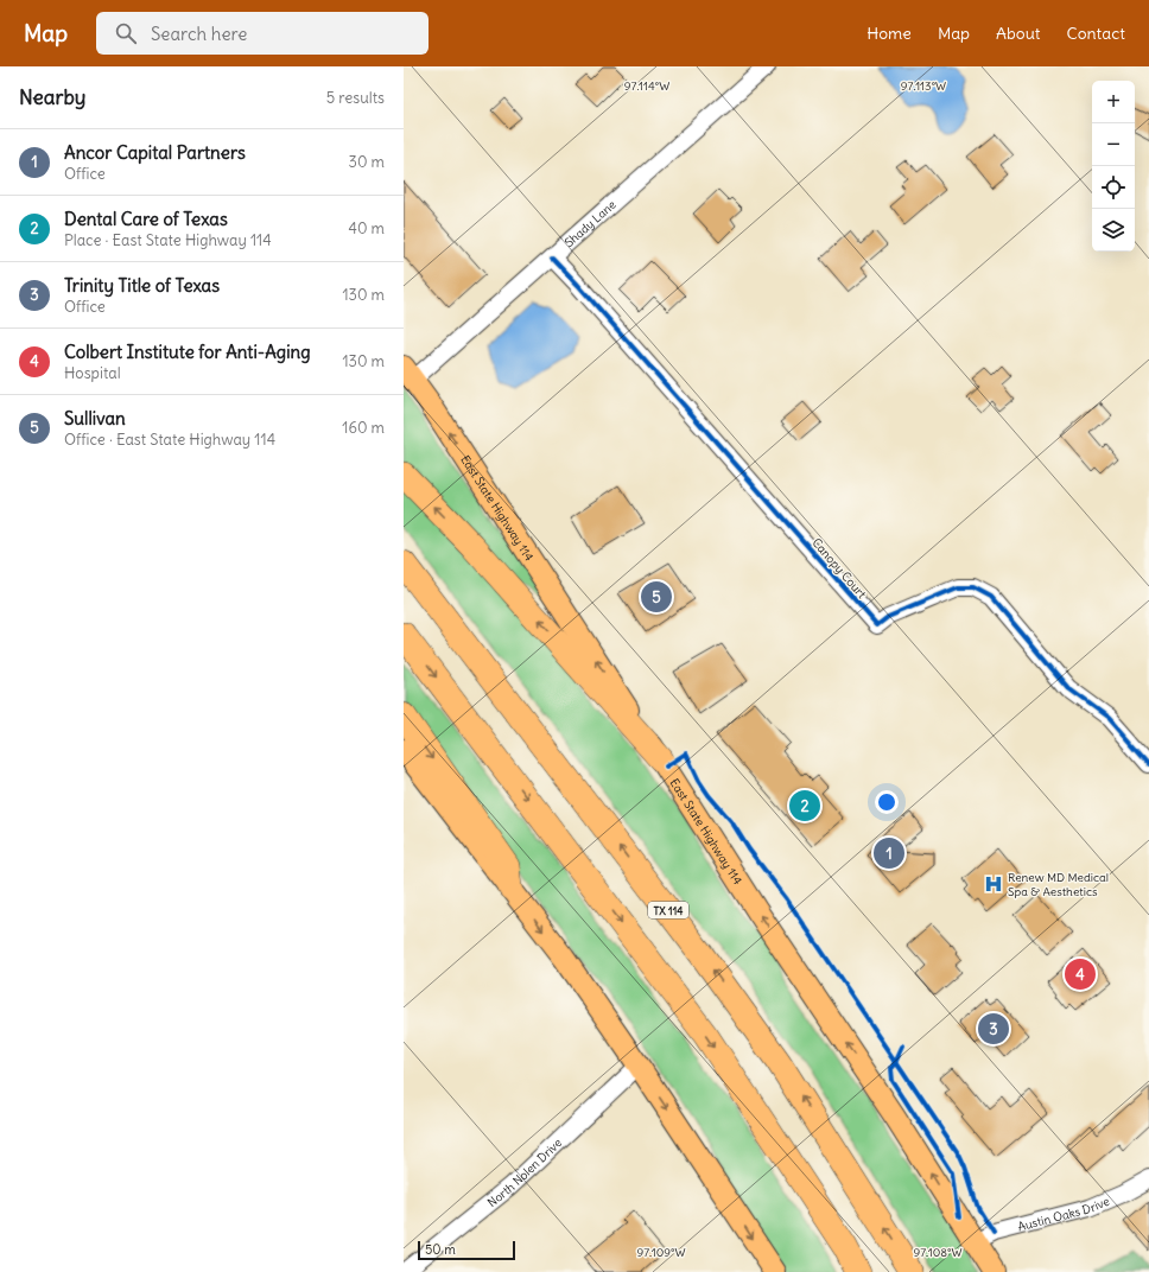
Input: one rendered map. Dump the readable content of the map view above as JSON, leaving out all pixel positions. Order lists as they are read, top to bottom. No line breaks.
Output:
{"streets":{"highway":["TX 114"],"main road":["East State Highway 114"],"street":["Shady Lane","Canopy Court","North Nolen Drive","Austin Oaks Drive"]},"crossings":[["Shady Lane","East State Highway 114"],["Shady Lane","Canopy Court"],["East State Highway 114","Austin Oaks Drive"]],"places":{"hospital":["Renew MD Medical Spa & Aesthetics"]},"scale_bar":"50 m","page":{"header":"Map","search":"Search here","nav":["Home","Map","About","Contact"],"heading":["Nearby","5 results"],"map_buttons":["+","−"],"list":[{"mark":"1","name":"Ancor Capital Partners","note":"Office","value":"30 m"},{"mark":"2","name":"Dental Care of Texas","note":"Place · East State Highway 114","value":"40 m"},{"mark":"3","name":"Trinity Title of Texas","note":"Office","value":"130 m"},{"mark":"4","name":"Colbert Institute for Anti-Aging","note":"Hospital","value":"130 m"},{"mark":"5","name":"Sullivan","note":"Office · East State Highway 114","value":"160 m"}],"pins":["5","2","1","4","3"],"scale":"50 m"},"coordinates":["97.114°W","97.113°W","97.109°W","97.108°W"]}
